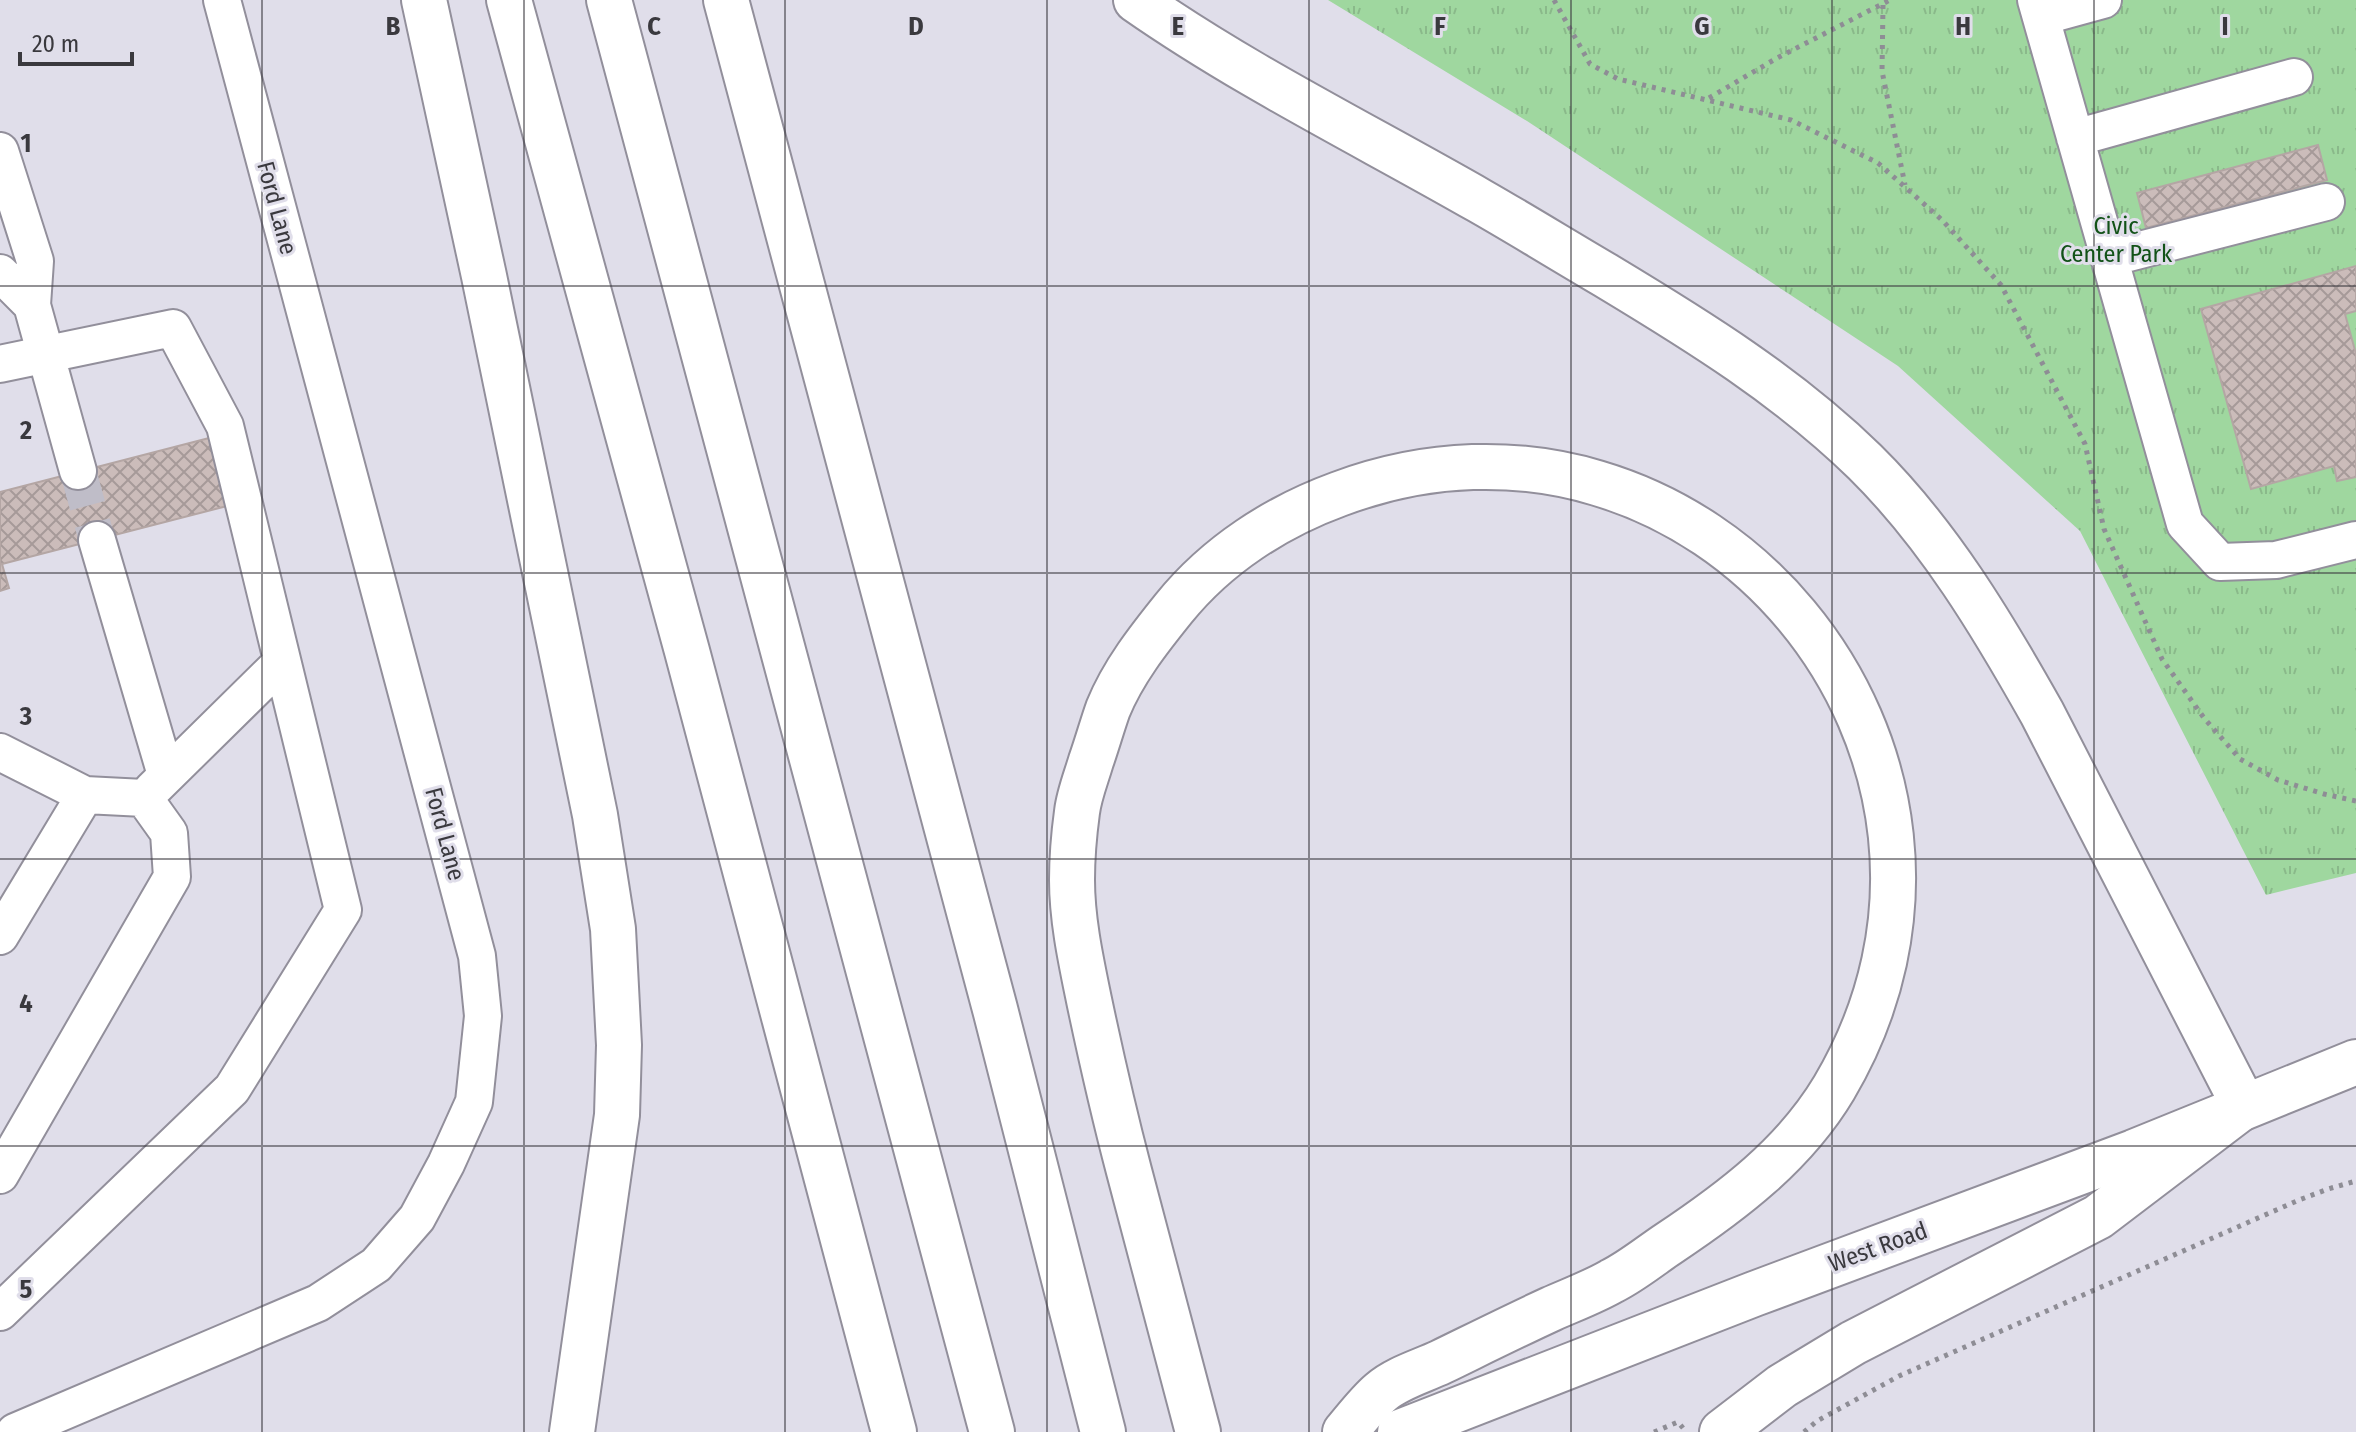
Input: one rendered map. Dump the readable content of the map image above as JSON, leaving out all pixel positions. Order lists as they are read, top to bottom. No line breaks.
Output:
{"streets":{"main road":["West Road"],"street":["Ford Lane"]},"parks":["Civic Center Park"],"scale_bar":"20 m","grid":{"columns":["B","C","D","E","F","G","H","I"],"rows":["1","2","3","4","5"]}}
